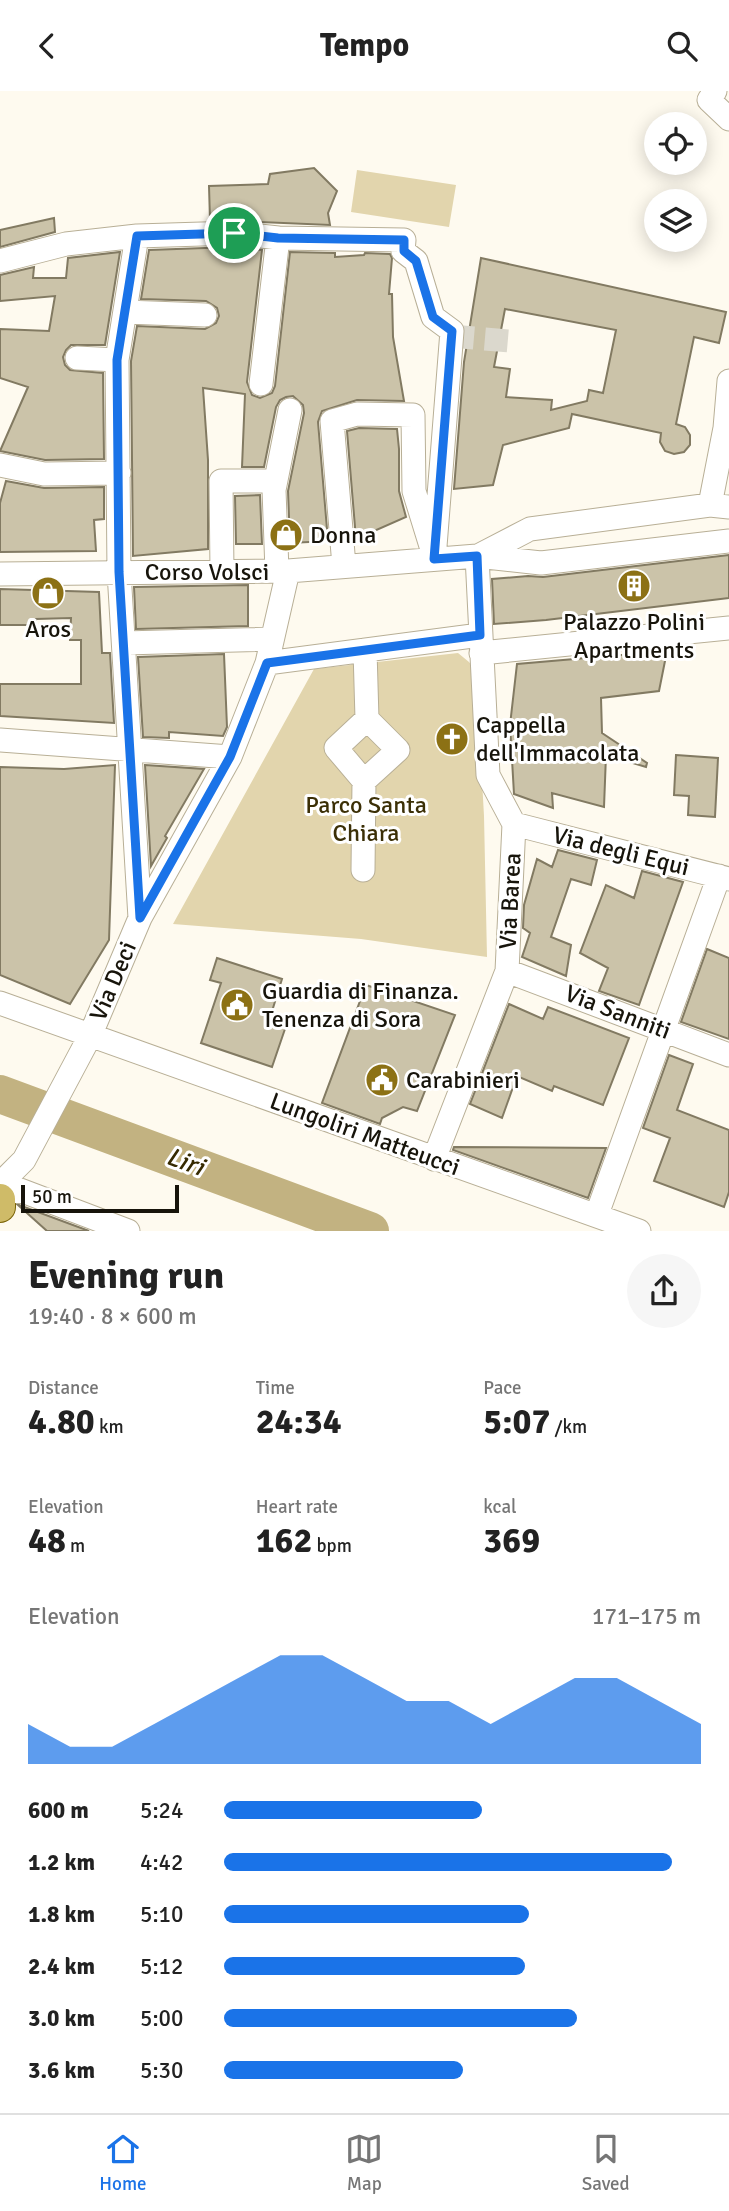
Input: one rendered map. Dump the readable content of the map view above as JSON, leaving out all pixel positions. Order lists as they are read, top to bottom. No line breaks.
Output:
{"streets":{"street":["Corso Volsci","Via degli Equi","Via Barea","Via Deci","Via Sanniti","Lungoliri Matteucci"]},"crossings":[["Corso Volsci","Via Barea"],["Corso Volsci","Via Deci"],["Via degli Equi","Via Barea"],["Via Barea","Via Sanniti"],["Via Barea","Lungoliri Matteucci"],["Via Deci","Lungoliri Matteucci"]],"water":["Liri"],"parks":["Parco Santa Chiara"],"places":{"shop":["Donna","Aros"],"building":["Palazzo Polini Apartments"],"church":["Cappella dell'Immacolata"],"public building":["Guardia di Finanza. Tenenza di Sora","Carabinieri"]},"scale_bar":"50 m","page":{"header":"Tempo","scale":"50 m","heading":["Evening run","19:40 · 8 × 600 m"],"stats":[["Distance","4.80 km"],["Time","24:34"],["Pace","5:07 /km"],["Elevation","48 m"],["Heart rate","162 bpm"],["kcal","369"]],"chart":["Elevation","171–175 m"],"list":[{"name":"600 m","note":"5:24"},{"name":"1.2 km","note":"4:42"},{"name":"1.8 km","note":"5:10"},{"name":"2.4 km","note":"5:12"},{"name":"3.0 km","note":"5:00"},{"name":"3.6 km","note":"5:30"}],"tabs":["Home","Map","Saved"]}}
